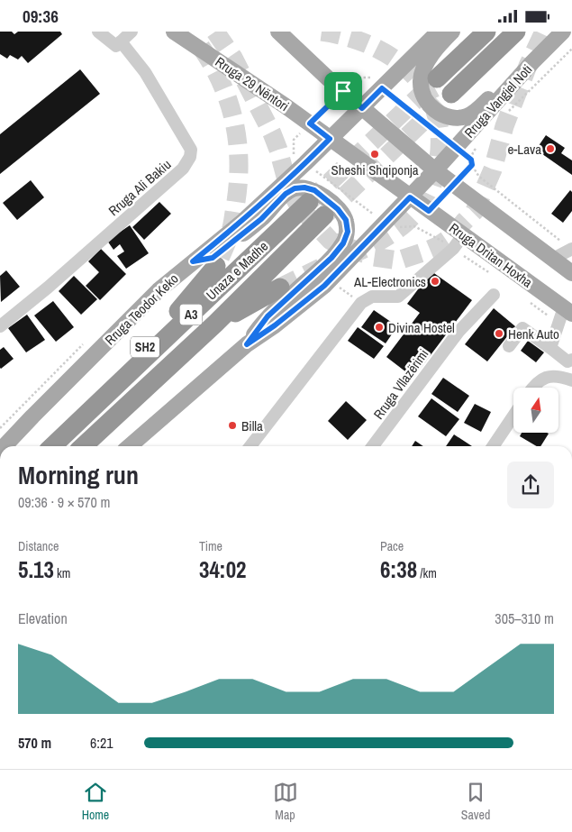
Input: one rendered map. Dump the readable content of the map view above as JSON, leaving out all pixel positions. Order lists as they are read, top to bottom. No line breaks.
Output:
{"streets":{"highway":["Unaza e Madhe","A3","SH2"],"main road":["Rruga 29 Nëntori","Rruga Vangjel Noti","Rruga Dritan Hoxha","Rruga Teodor Keko"],"street":["Rruga Ali Bakiu","Rruga Vllazërimi"]},"crossings":[["Rruga 29 Nëntori","Rruga Vangjel Noti"],["Rruga 29 Nëntori","Rruga Dritan Hoxha"],["Rruga 29 Nëntori","Rruga Teodor Keko"],["Rruga Vangjel Noti","Rruga Dritan Hoxha"],["Unaza e Madhe","SH2"]],"places":["e-Lava","Sheshi Shqiponja","AL-Electronics","Divina Hostel","Henk Auto","Billa"],"north":"top","page":{"status":"09:36","heading":["Morning run","09:36 · 9 × 570 m"],"stats":[["Distance","5.13 km"],["Time","34:02"],["Pace","6:38 /km"]],"chart":["Elevation","305–310 m"],"list":[{"name":"570 m","note":"6:21"}],"tabs":["Home","Map","Saved"]}}
